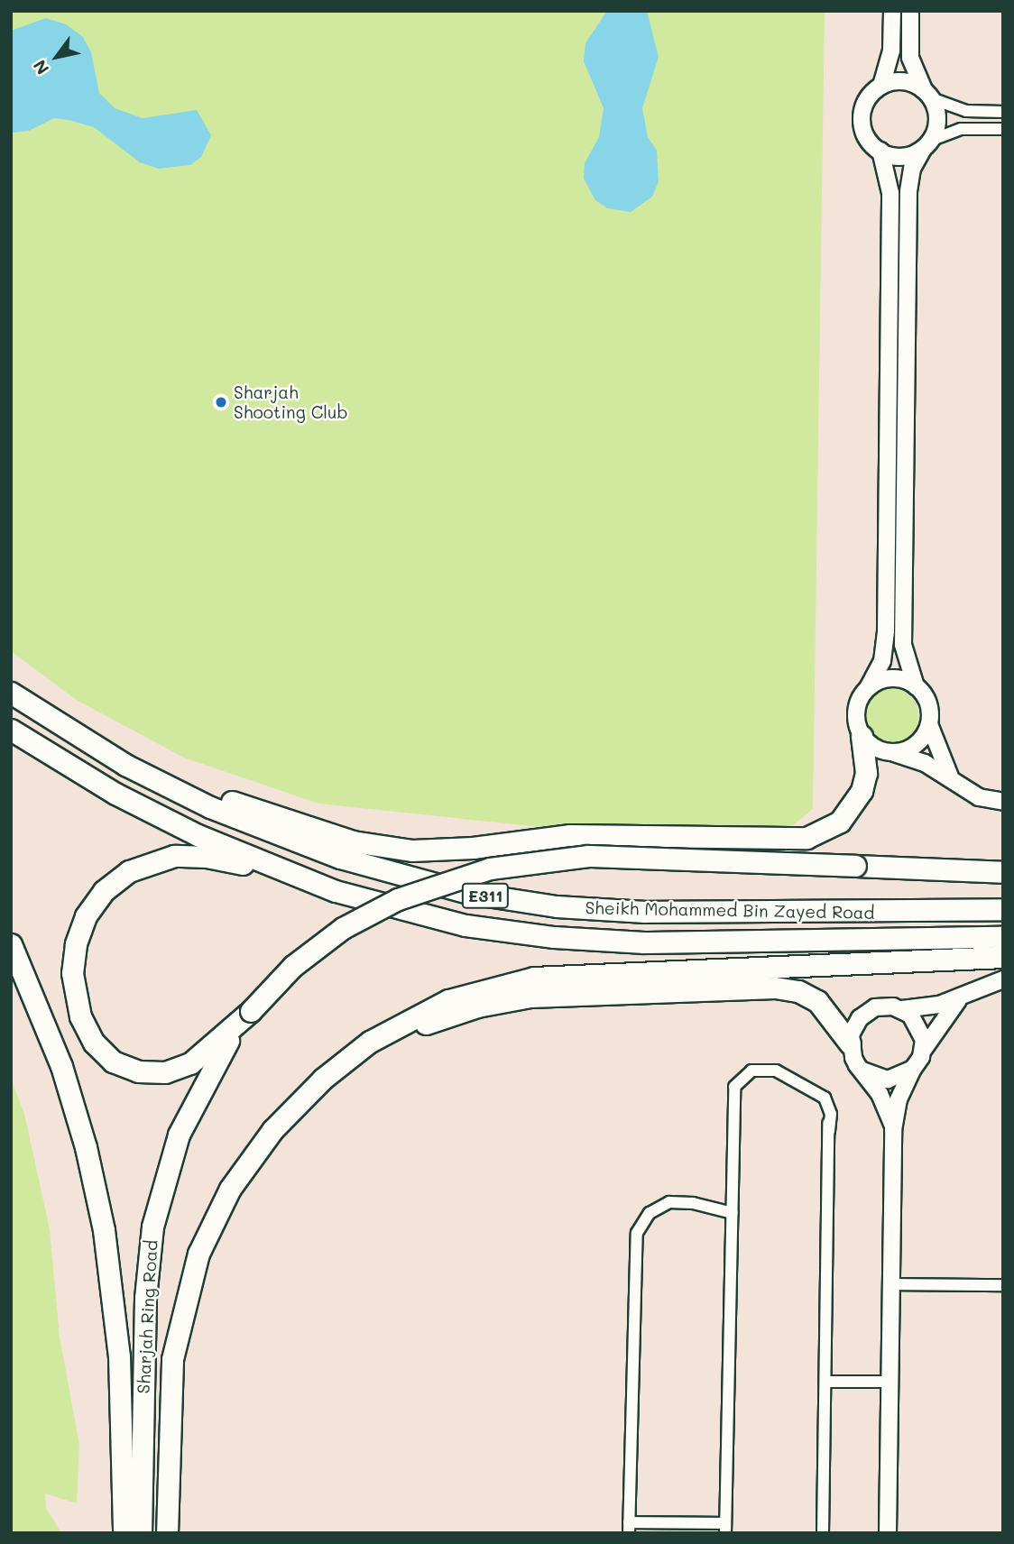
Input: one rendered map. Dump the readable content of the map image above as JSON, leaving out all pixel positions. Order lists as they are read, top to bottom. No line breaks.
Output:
{"streets":{"highway":["E311","Sheikh Mohammed Bin Zayed Road","Sharjah Ring Road"]},"places":["Sharjah Shooting Club"],"north":"bottom left"}
